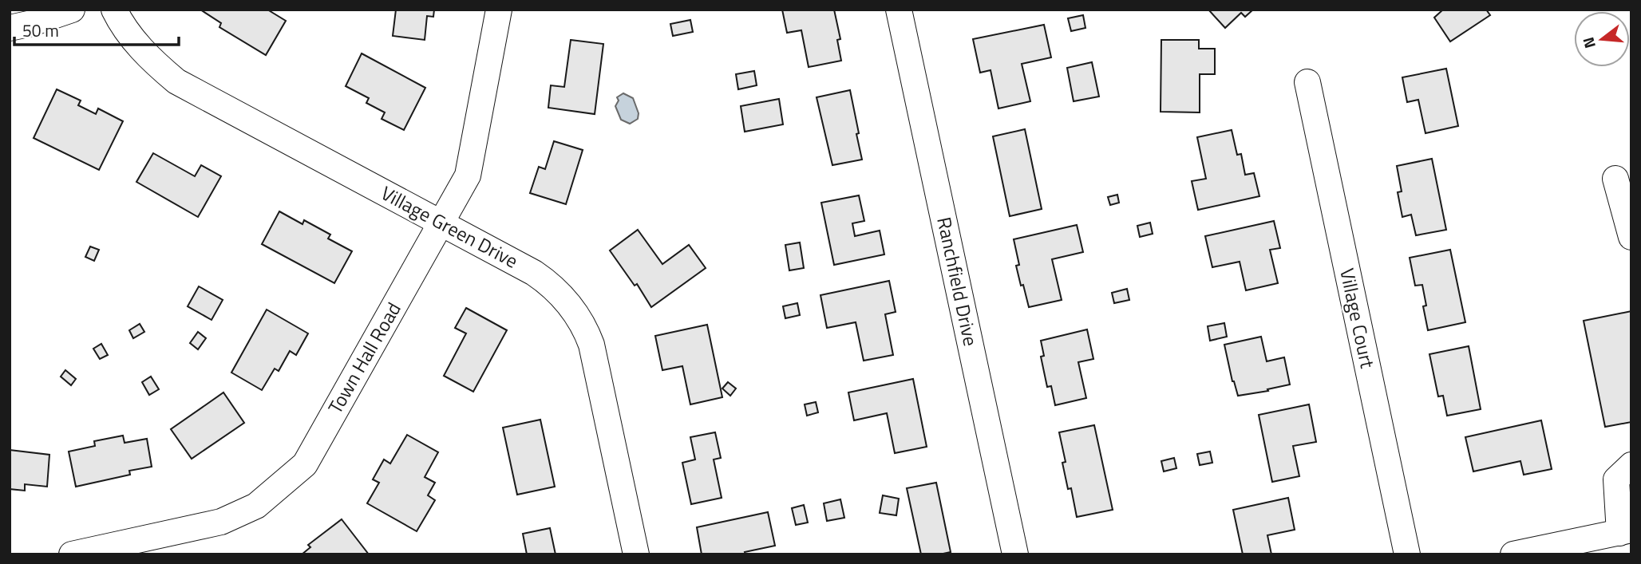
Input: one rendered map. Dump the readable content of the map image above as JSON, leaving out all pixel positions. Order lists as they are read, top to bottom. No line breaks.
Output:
{"streets":{"street":["Village Green Drive","Ranchfield Drive","Village Court","Town Hall Road"]},"crossings":[["Village Green Drive","Town Hall Road"]],"scale_bar":"50 m","north":"left"}
